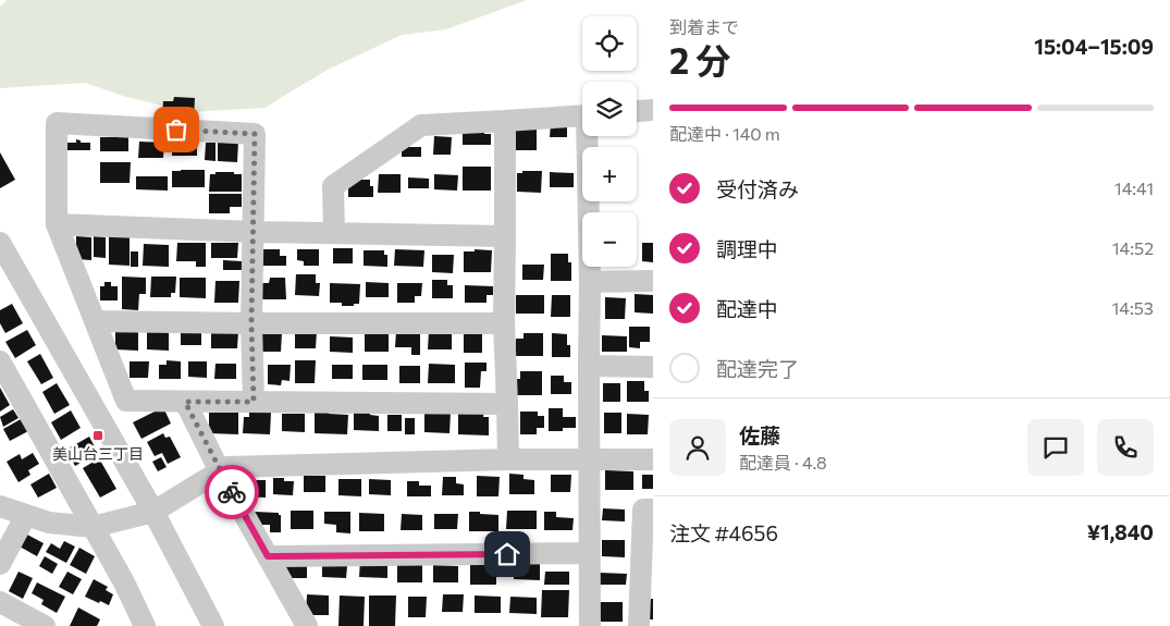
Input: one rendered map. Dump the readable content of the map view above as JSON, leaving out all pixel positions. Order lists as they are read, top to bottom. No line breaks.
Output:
{"places":{"transit":["美山台三丁目"]},"page":{"heading":["2 分","到着まで","15:04–15:09"],"panel":["佐藤","配達員 · 4.8","注文 #4656","¥1,840"],"map_buttons":["+","−"],"bar":"配達中 · 140 m","list":[["受付済み","14:41"],["調理中","14:52"],["配達中","14:53"],"配達完了"]}}
